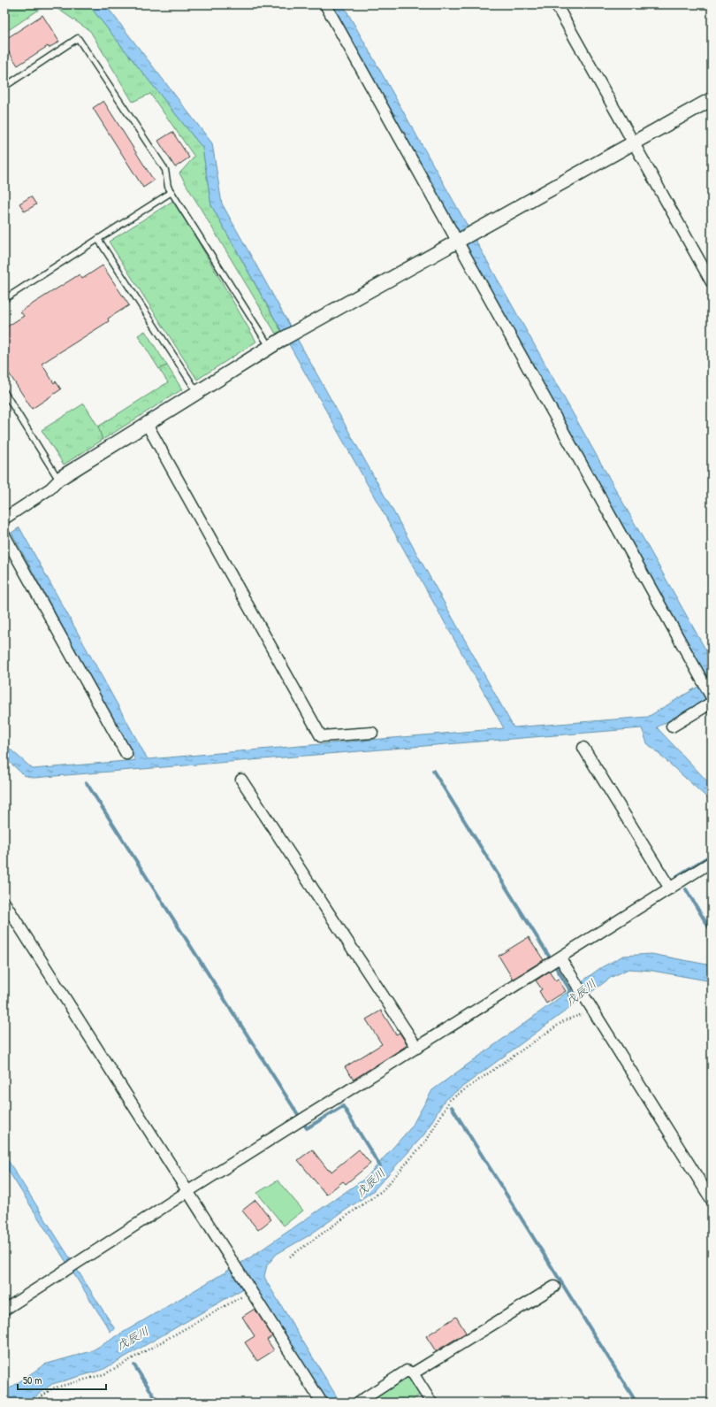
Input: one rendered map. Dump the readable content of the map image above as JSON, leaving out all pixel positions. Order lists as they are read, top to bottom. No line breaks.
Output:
{"water":["戊辰川"],"scale_bar":"50 m"}
